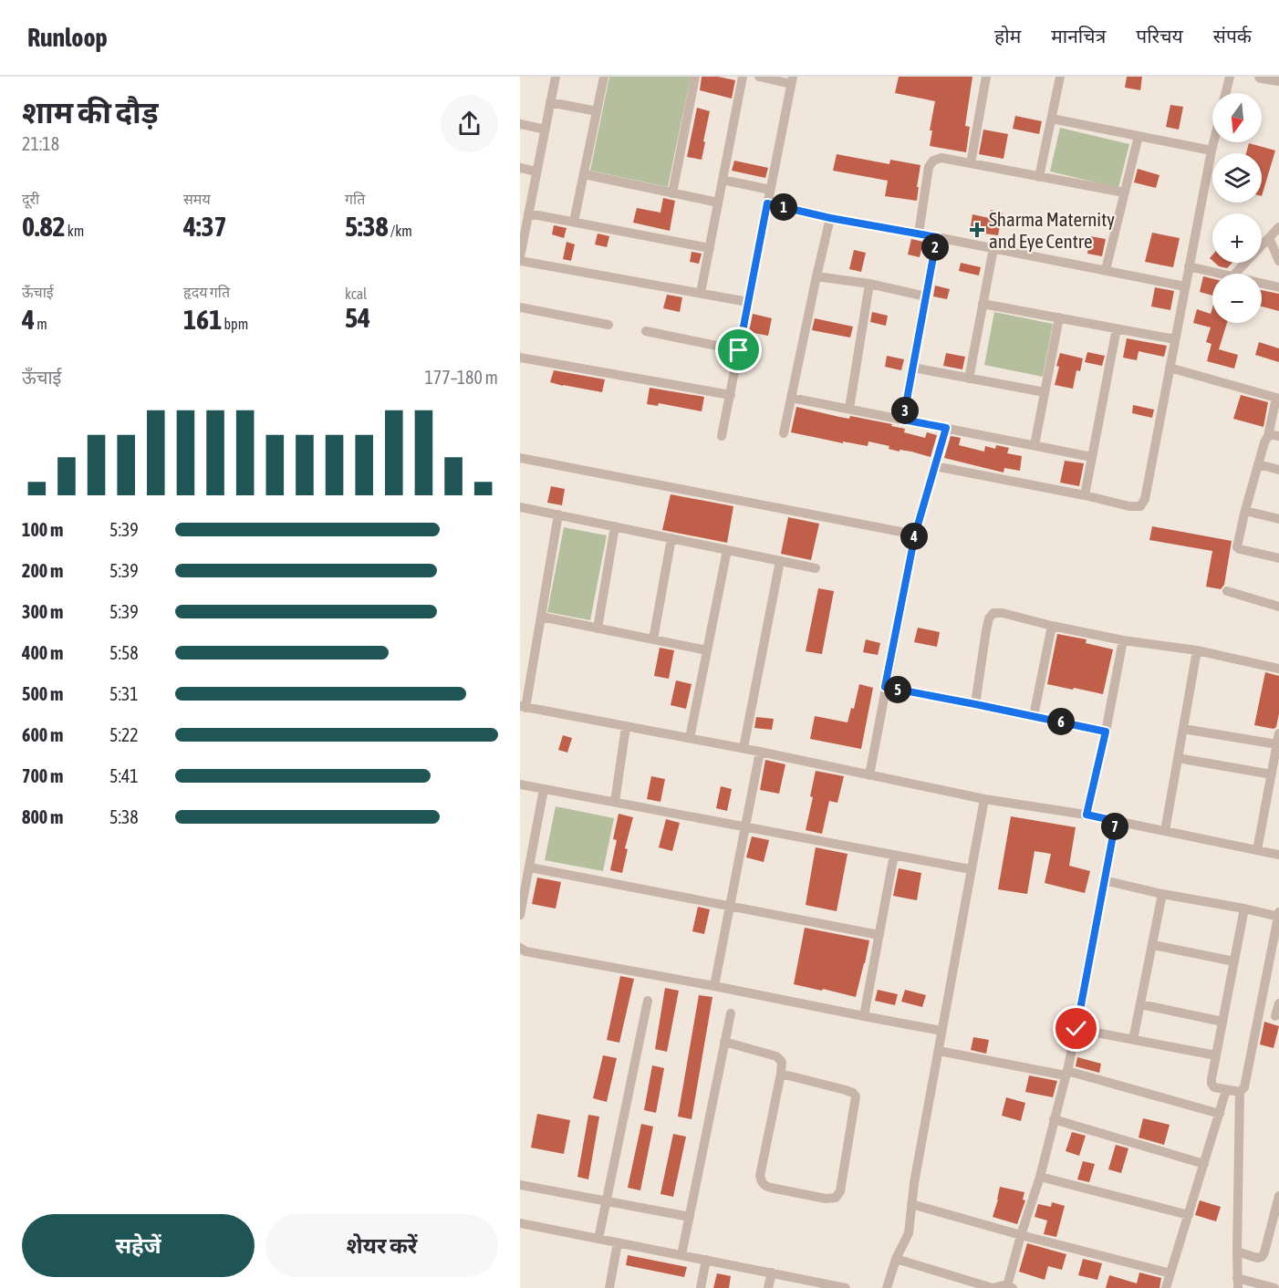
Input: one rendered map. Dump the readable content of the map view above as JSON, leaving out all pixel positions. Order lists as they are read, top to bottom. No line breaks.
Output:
{"places":{"health":["Sharma Maternity and Eye Centre"]},"north":"bottom","page":{"header":"Runloop","nav":["होम","मानचित्र","परिचय","संपर्क"],"heading":["शाम की दौड़","21:18"],"map_buttons":["+","−"],"stats":[["दूरी","0.82 km"],["समय","4:37"],["गति","5:38 /km"],["ऊँचाई","4 m"],["हृदय गति","161 bpm"],["kcal","54"]],"pins":["1","2","3","4","5","6","7"],"chart":["ऊँचाई","177–180 m"],"list":[{"name":"100 m","note":"5:39"},{"name":"200 m","note":"5:39"},{"name":"300 m","note":"5:39"},{"name":"400 m","note":"5:58"},{"name":"500 m","note":"5:31"},{"name":"600 m","note":"5:22"},{"name":"700 m","note":"5:41"},{"name":"800 m","note":"5:38"}],"buttons":["सहेजें","शेयर करें"]}}
